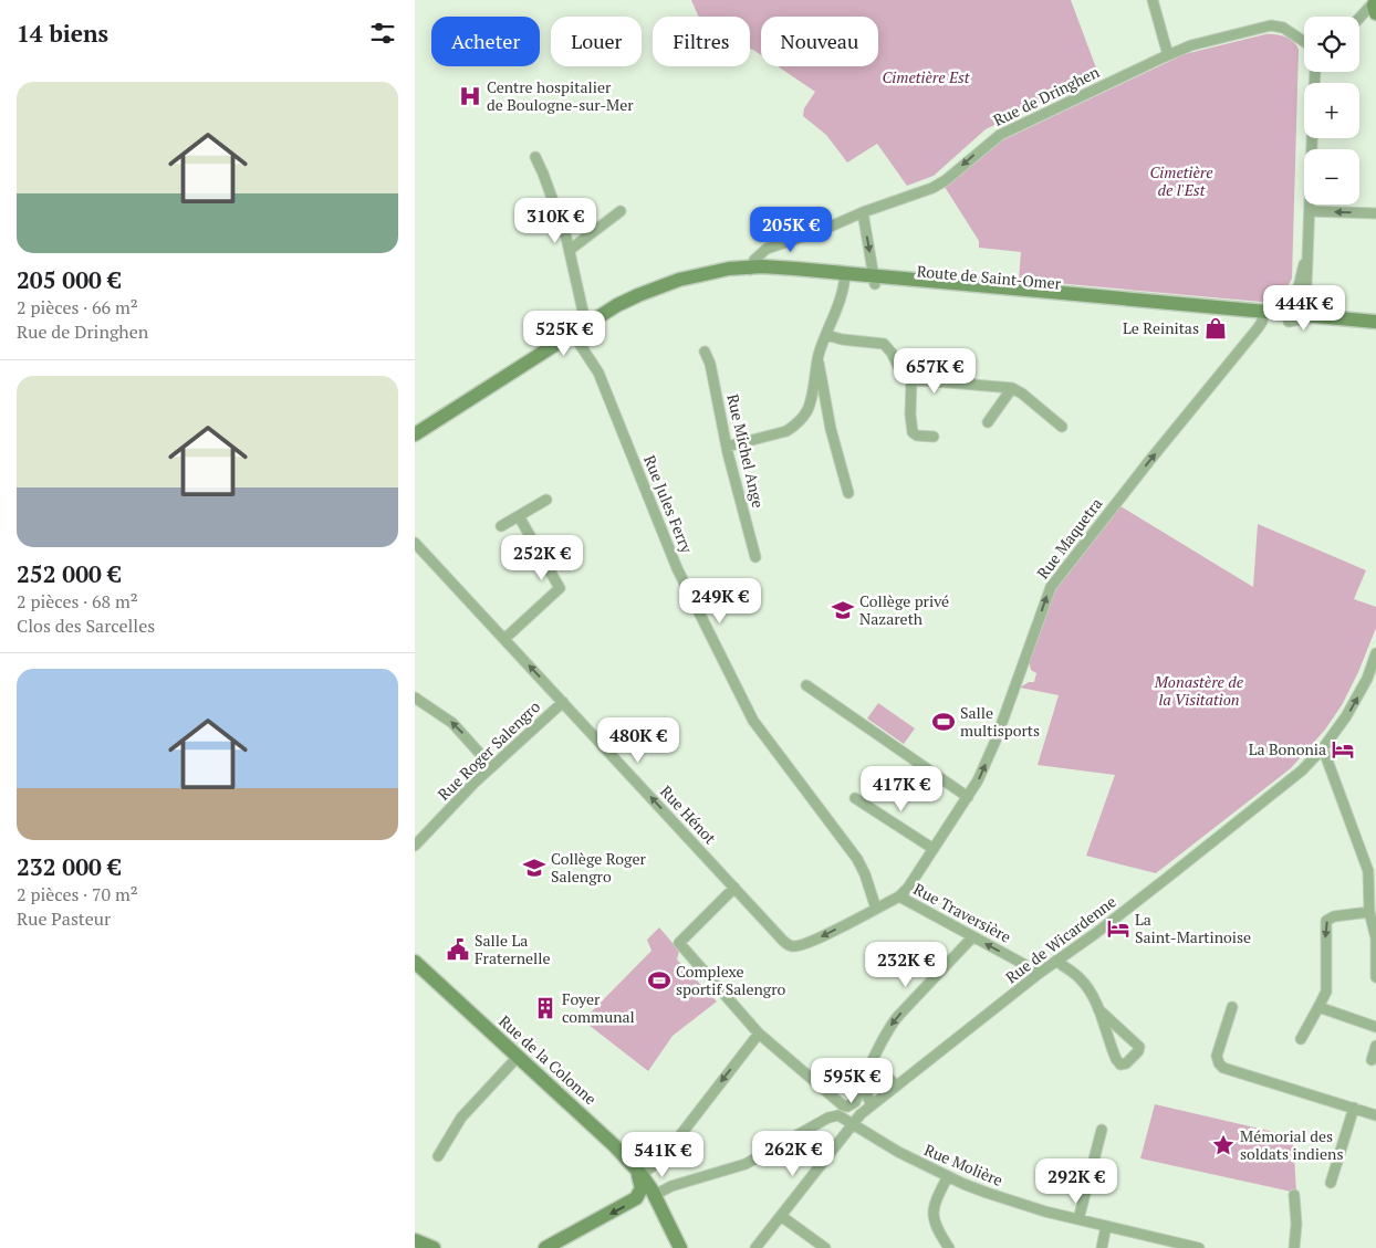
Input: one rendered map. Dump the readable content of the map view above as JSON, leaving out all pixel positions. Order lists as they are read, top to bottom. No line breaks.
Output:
{"streets":{"main road":["Route de Saint-Omer","Rue de la Colonne"],"street":["Rue de Dringhen","Rue Michel Ange","Rue Jules Ferry","Rue Maquetra","Rue Roger Salengro","Rue Hénot","Rue Traversière","Rue de Wicardenne","Rue Molière"]},"crossings":[["Rue de Dringhen","Route de Saint-Omer"],["Route de Saint-Omer","Rue Jules Ferry"],["Route de Saint-Omer","Rue Maquetra"],["Rue Jules Ferry","Rue Hénot"],["Rue Maquetra","Rue Hénot"],["Rue Maquetra","Rue Traversière"],["Rue Roger Salengro","Rue Hénot"],["Rue Hénot","Rue Traversière"],["Rue Traversière","Rue de Wicardenne"],["Rue de Wicardenne","Rue Molière"]],"one_way":["Rue de Dringhen","Rue Maquetra","Rue Hénot","Rue Traversière"],"parks":["Cimetière Est","Cimetière de l'Est","Monastère de la Visitation"],"places":{"hospital":["Centre hospitalier de Boulogne-sur-Mer"],"shop":["Le Reinitas"],"school or university":["Collège privé Nazareth","Collège Roger Salengro"],"sports":["Salle multisports","Complexe sportif Salengro"],"hotel":["La Bononia","La Saint-Martinoise"],"public building":["Salle La Fraternelle"],"building":["Foyer communal"],"place":["Mémorial des soldats indiens"]},"page":{"heading":"14 biens","map_buttons":["+","−"],"chip":["Acheter","Louer","Filtres","Nouveau"],"list":[{"name":"205 000 €","note":"2 pièces · 66 m² · Rue de Dringhen"},{"name":"252 000 €","note":"2 pièces · 68 m² · Clos des Sarcelles"},{"name":"232 000 €","note":"2 pièces · 70 m² · Rue Pasteur"}],"price":["310K €","205K €","444K €","525K €","657K €","252K €","249K €","480K €","417K €","232K €","595K €","262K €","541K €","292K €"]}}
